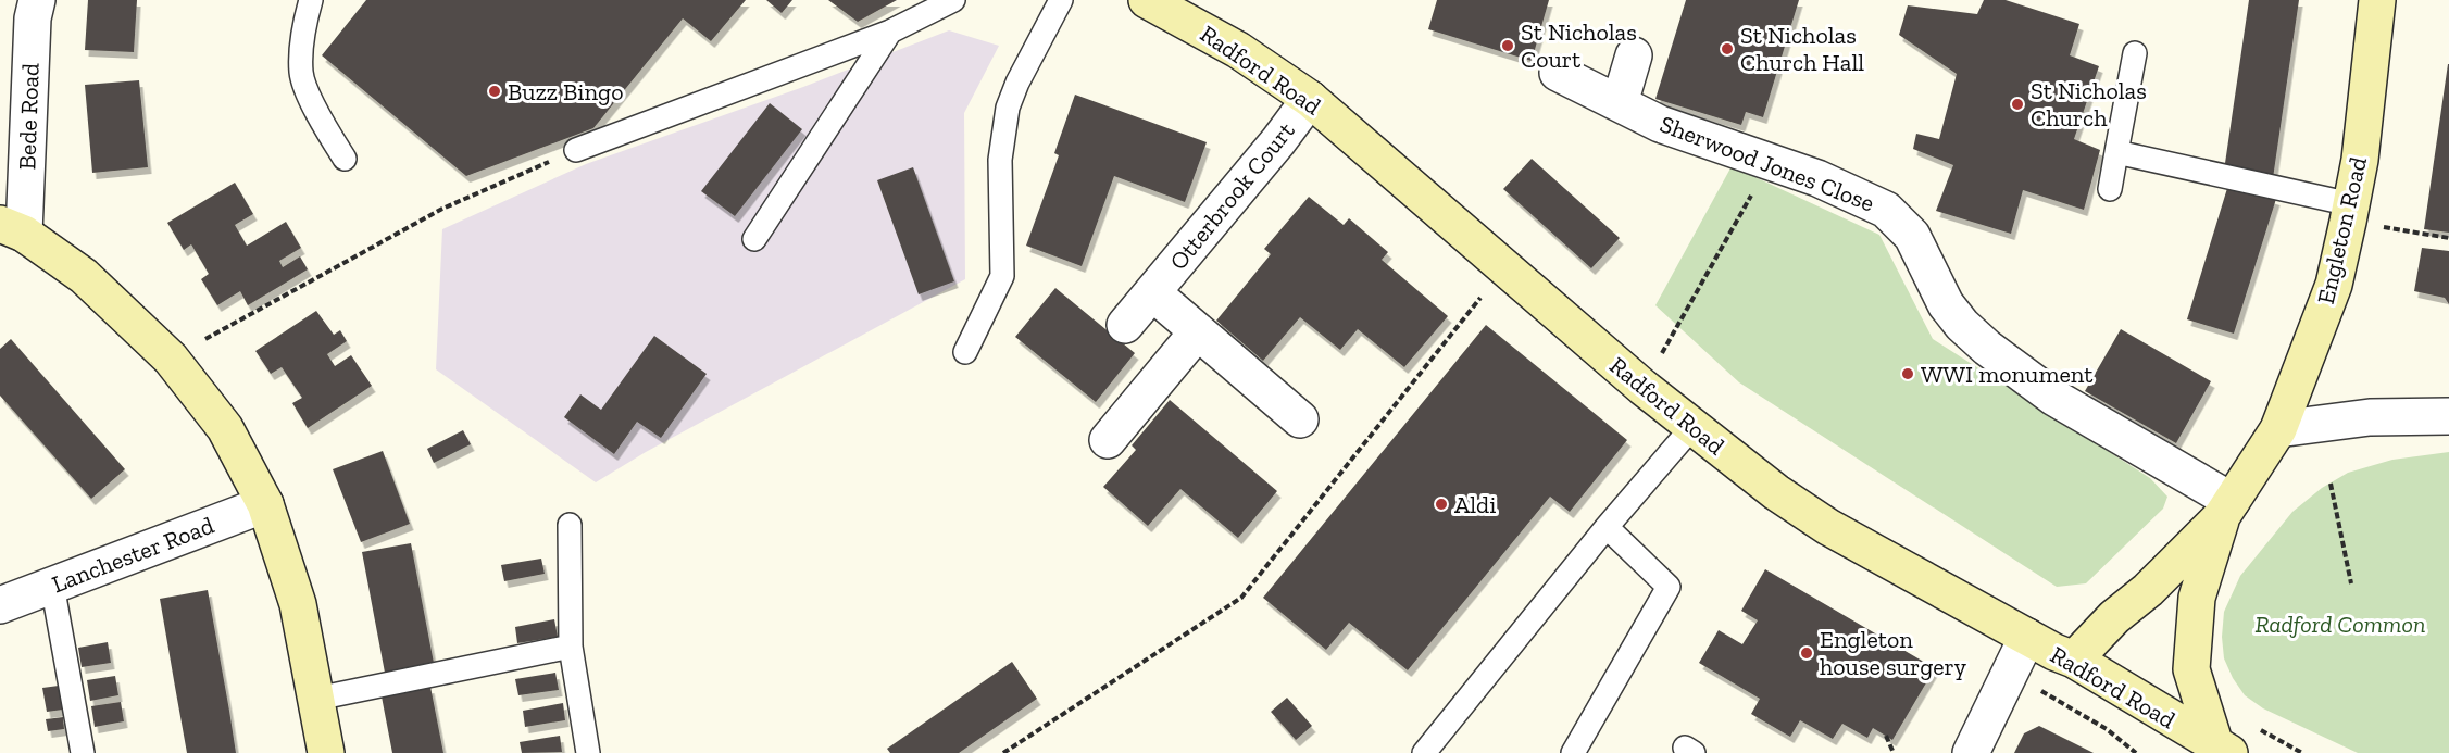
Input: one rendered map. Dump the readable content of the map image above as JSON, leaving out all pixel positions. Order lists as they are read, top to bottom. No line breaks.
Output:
{"streets":{"main road":["Radford Road","Engleton Road"],"street":["Bede Road","Sherwood Jones Close","Otterbrook Court","Lanchester Road"]},"crossings":[["Radford Road","Otterbrook Court"],["Radford Road","Engleton Road"],["Sherwood Jones Close","Engleton Road"]],"parks":["Radford Common"],"places":["St Nicholas Court","St Nicholas Church Hall","Buzz Bingo","St Nicholas Church","WWI monument","Aldi","Engleton house surgery"]}
